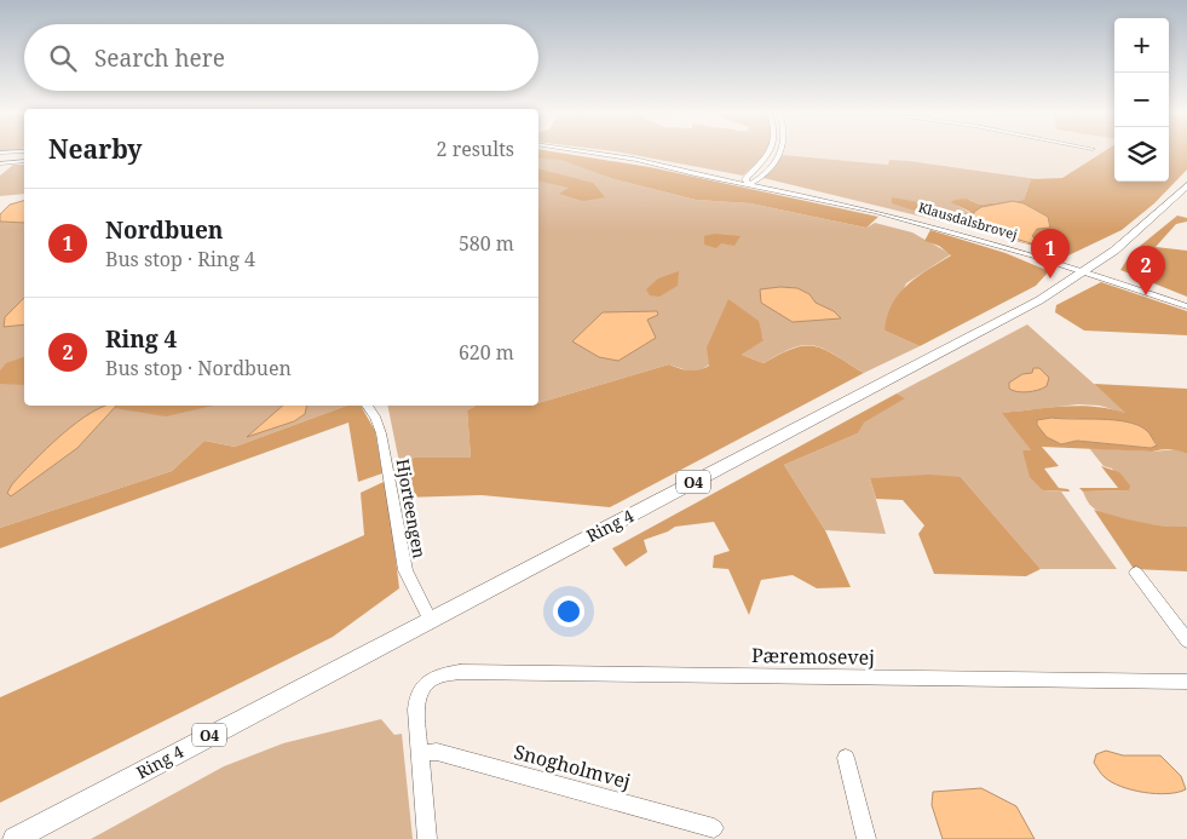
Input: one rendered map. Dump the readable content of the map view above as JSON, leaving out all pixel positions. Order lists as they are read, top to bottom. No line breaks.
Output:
{"streets":{"main road":["O4","Ring 4"],"street":["Klausdalsbrovej","Hjorteengen","Pæremosevej","Snogholmvej"]},"crossings":[["Klausdalsbrovej","Ring 4"],["Hjorteengen","Ring 4"],["Pæremosevej","Snogholmvej"]],"page":{"map_buttons":["+","−"],"search":"Search here","heading":["Nearby","2 results"],"list":[{"mark":"1","name":"Nordbuen","note":"Bus stop · Ring 4","value":"580 m"},{"mark":"2","name":"Ring 4","note":"Bus stop · Nordbuen","value":"620 m"}],"pins":["1","2"]}}
